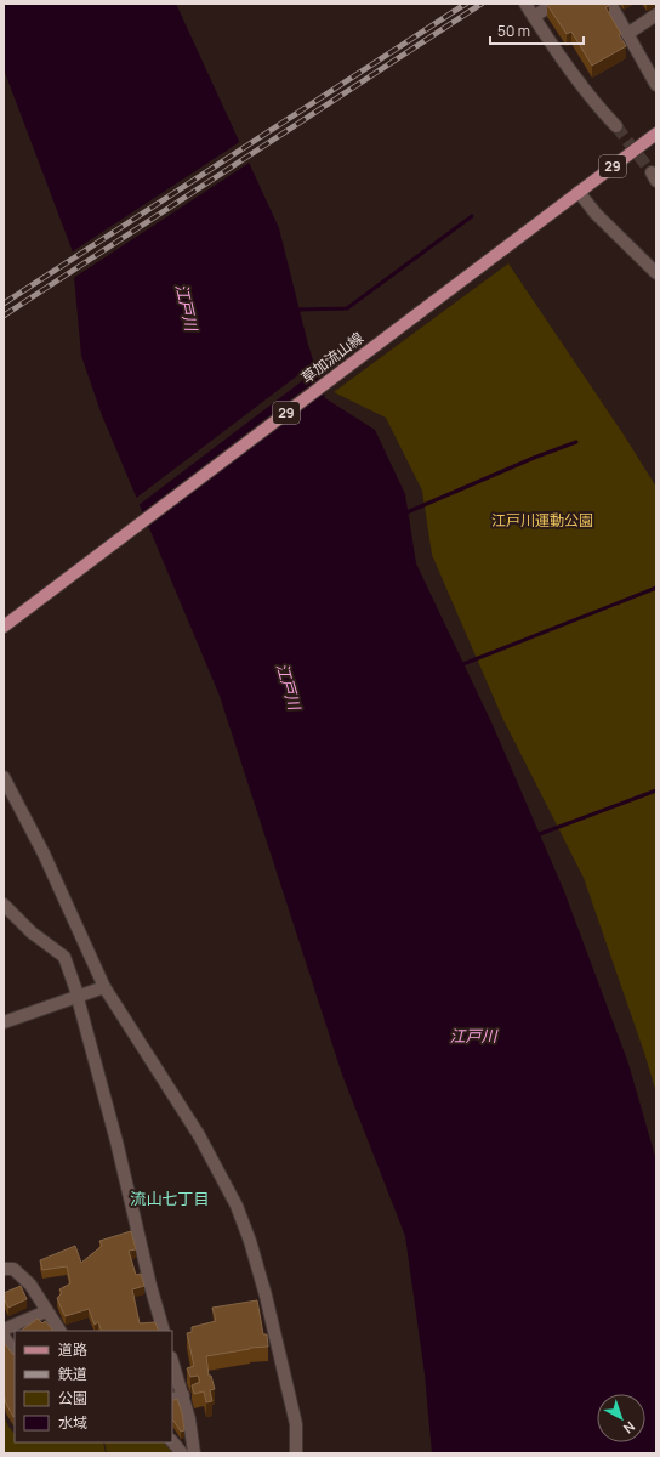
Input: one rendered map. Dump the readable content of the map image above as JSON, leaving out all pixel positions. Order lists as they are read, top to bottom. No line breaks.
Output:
{"streets":{"main road":["29","草加流山線"]},"districts":["流山七丁目"],"water":["江戸川"],"parks":["江戸川運動公園"],"legend":["道路","鉄道","公園","水域"],"scale_bar":"50 m","north":"bottom right"}
